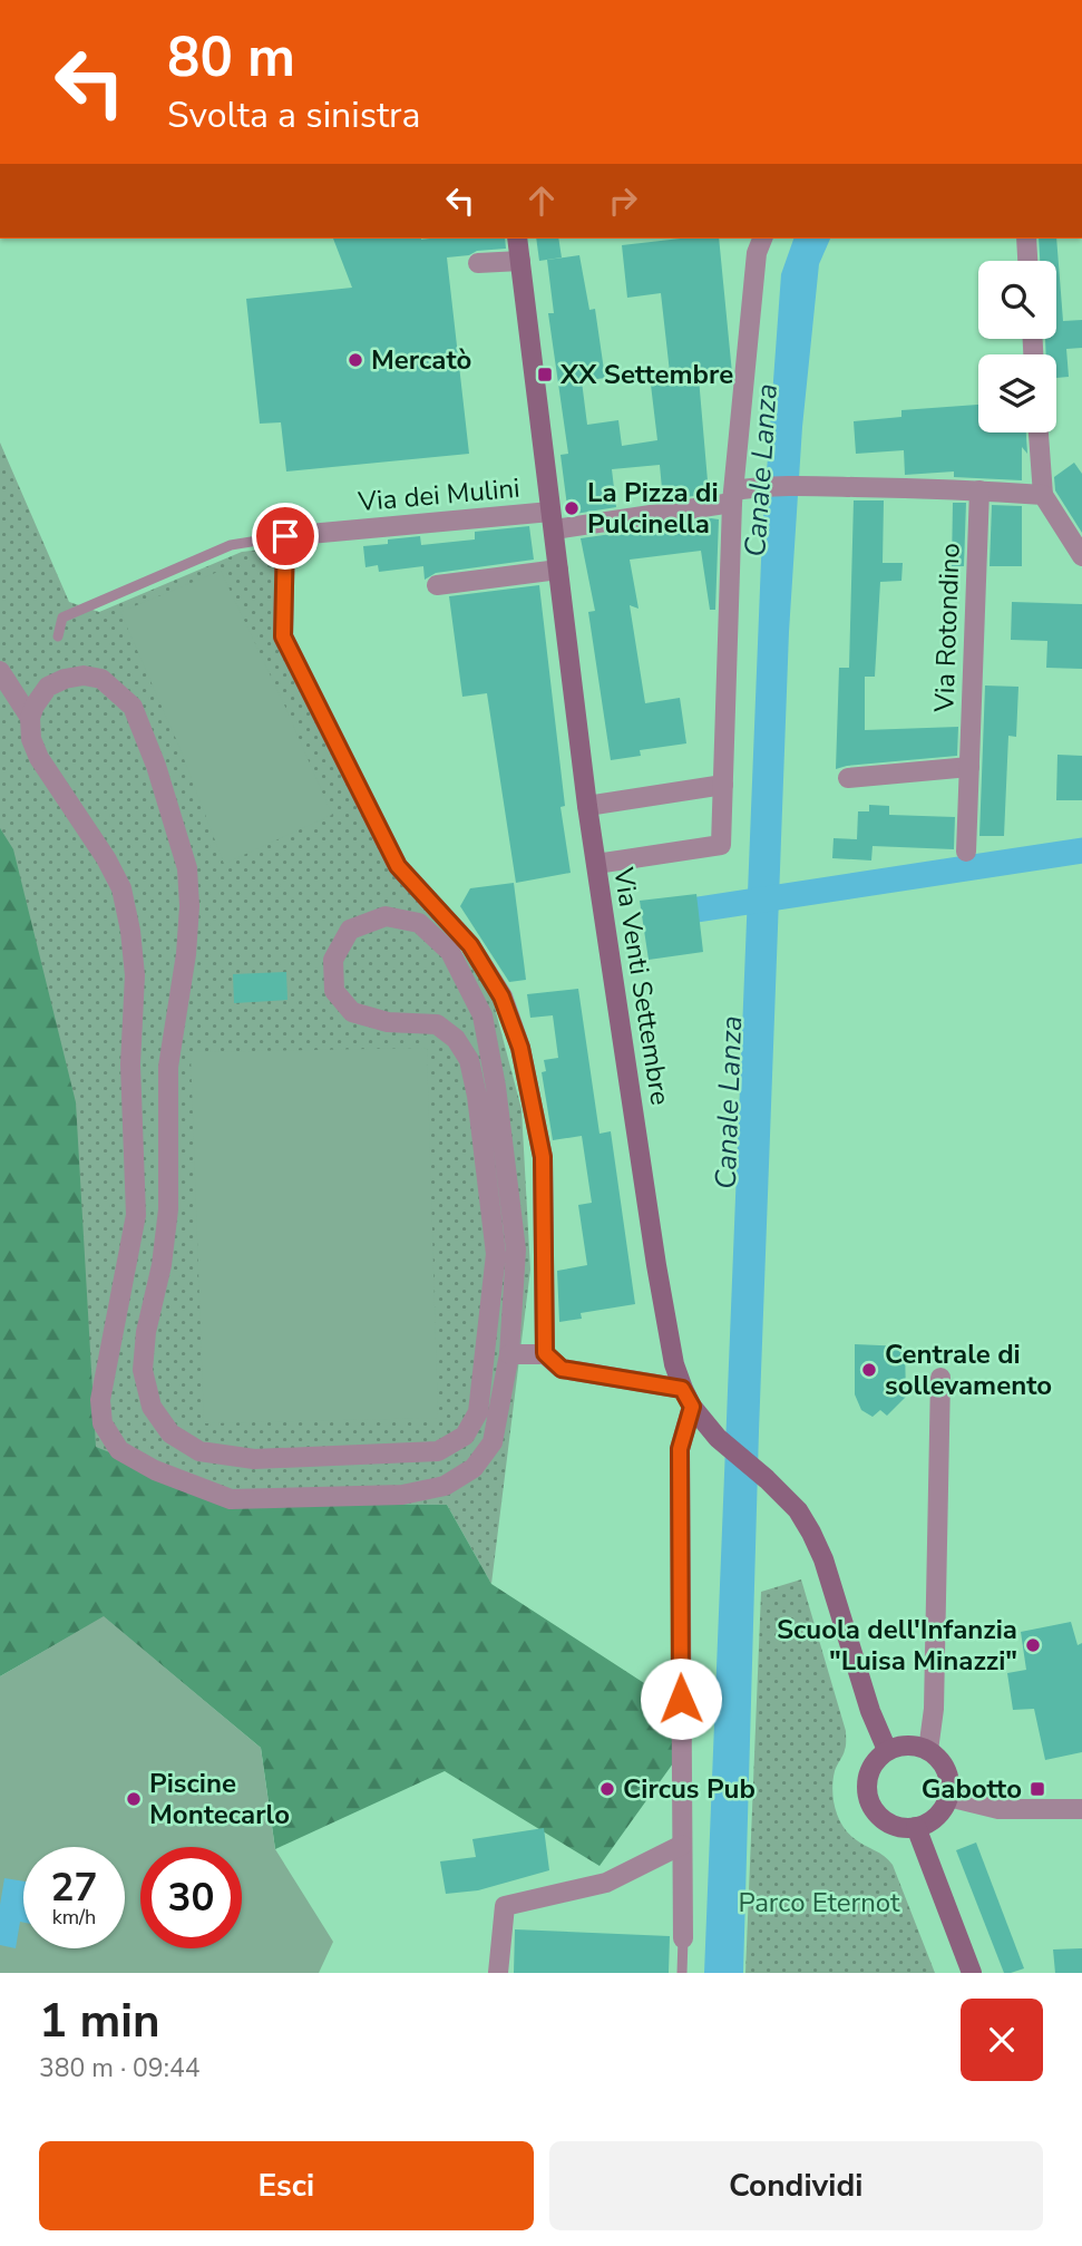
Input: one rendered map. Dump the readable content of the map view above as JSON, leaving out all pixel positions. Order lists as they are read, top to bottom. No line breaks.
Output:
{"streets":{"main road":["Via Venti Settembre"],"street":["Via dei Mulini","Via Rotondino"]},"crossings":[["Via dei Mulini","Via Venti Settembre"]],"water":["Canale Lanza"],"parks":["Parco Eternot"],"places":{"other":["Mercatò","La Pizza di Pulcinella","Centrale di sollevamento","Scuola dell'Infanzia \"Luisa Minazzi\"","Circus Pub","Piscine Montecarlo"],"transit":["XX Settembre","Gabotto"]},"page":{"turn":["80 m","Svolta a sinistra"],"speed":"27 km/h","limit":"30","heading":["1 min","380 m · 09:44"],"buttons":["Esci","Condividi"]}}
